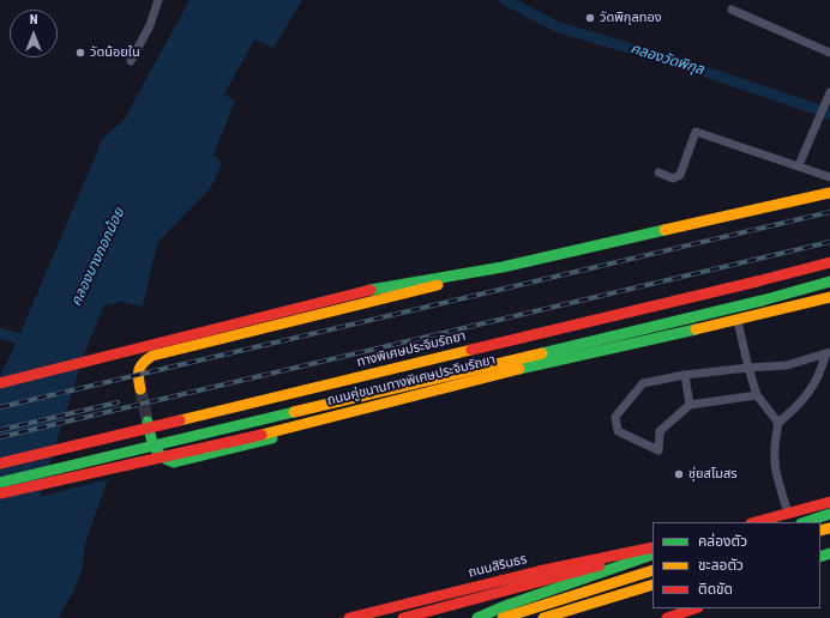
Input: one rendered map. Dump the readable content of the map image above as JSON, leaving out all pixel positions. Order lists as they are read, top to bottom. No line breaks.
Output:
{"streets":{"main road":["ทางพิเศษประจิมรัถยา","ถนนคู่ขนานทางพิเศษประจิมรัถยา","ถนนสิรินธร"]},"water":["คลองวัดพิกุล","คลองบางกอกน้อย"],"places":["วัดพิกุลทอง","วัดน้อยใน","ชุ่ยสโมสร"],"legend":["คล่องตัว","ชะลอตัว","ติดขัด"],"north":"top"}
